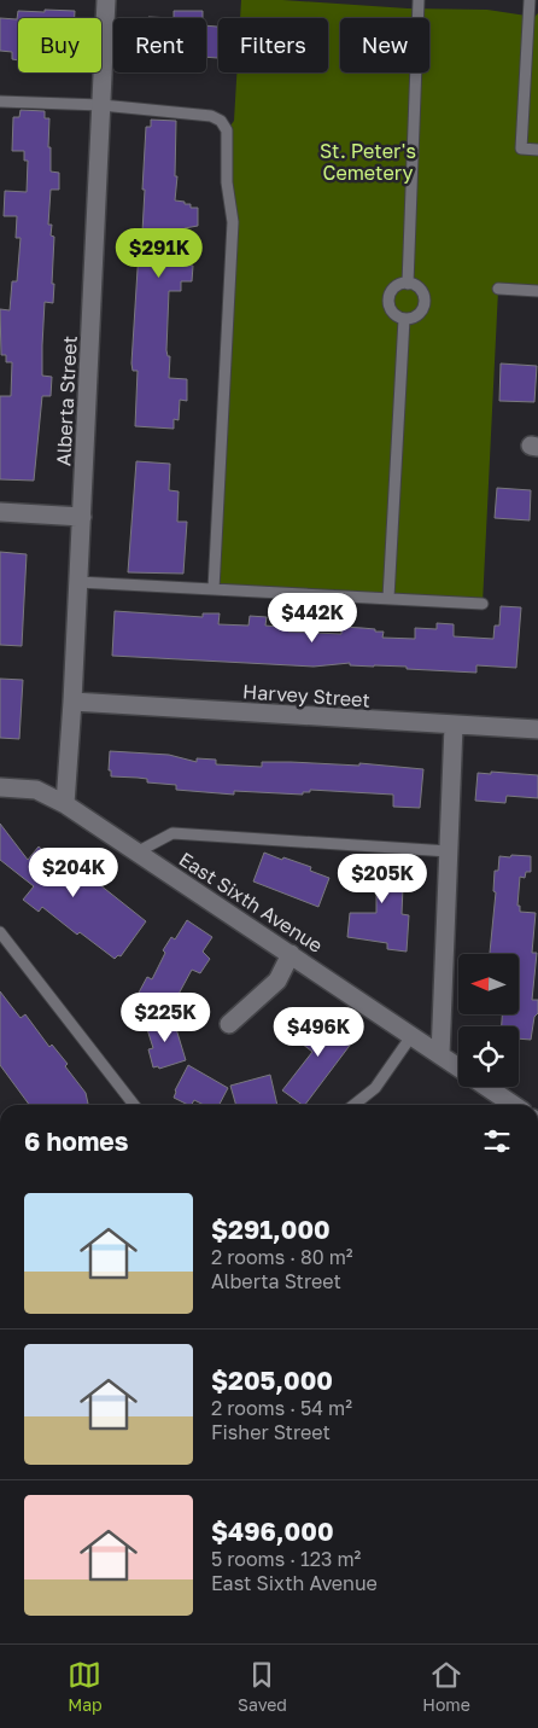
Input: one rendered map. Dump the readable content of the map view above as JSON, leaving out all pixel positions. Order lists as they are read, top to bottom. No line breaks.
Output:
{"streets":{"street":["Alberta Street","Harvey Street","East Sixth Avenue"]},"crossings":[["Alberta Street","Harvey Street"],["Alberta Street","East Sixth Avenue"]],"parks":["St. Peter's Cemetery"],"north":"left","page":{"chip":["Buy","Rent","Filters","New"],"price":["$291K","$442K","$204K","$205K","$225K","$496K"],"heading":"6 homes","list":[{"name":"$291,000","note":"2 rooms · 80 m² · Alberta Street"},{"name":"$205,000","note":"2 rooms · 54 m² · Fisher Street"},{"name":"$496,000","note":"5 rooms · 123 m² · East Sixth Avenue"}],"tabs":["Map","Saved","Home"]}}
